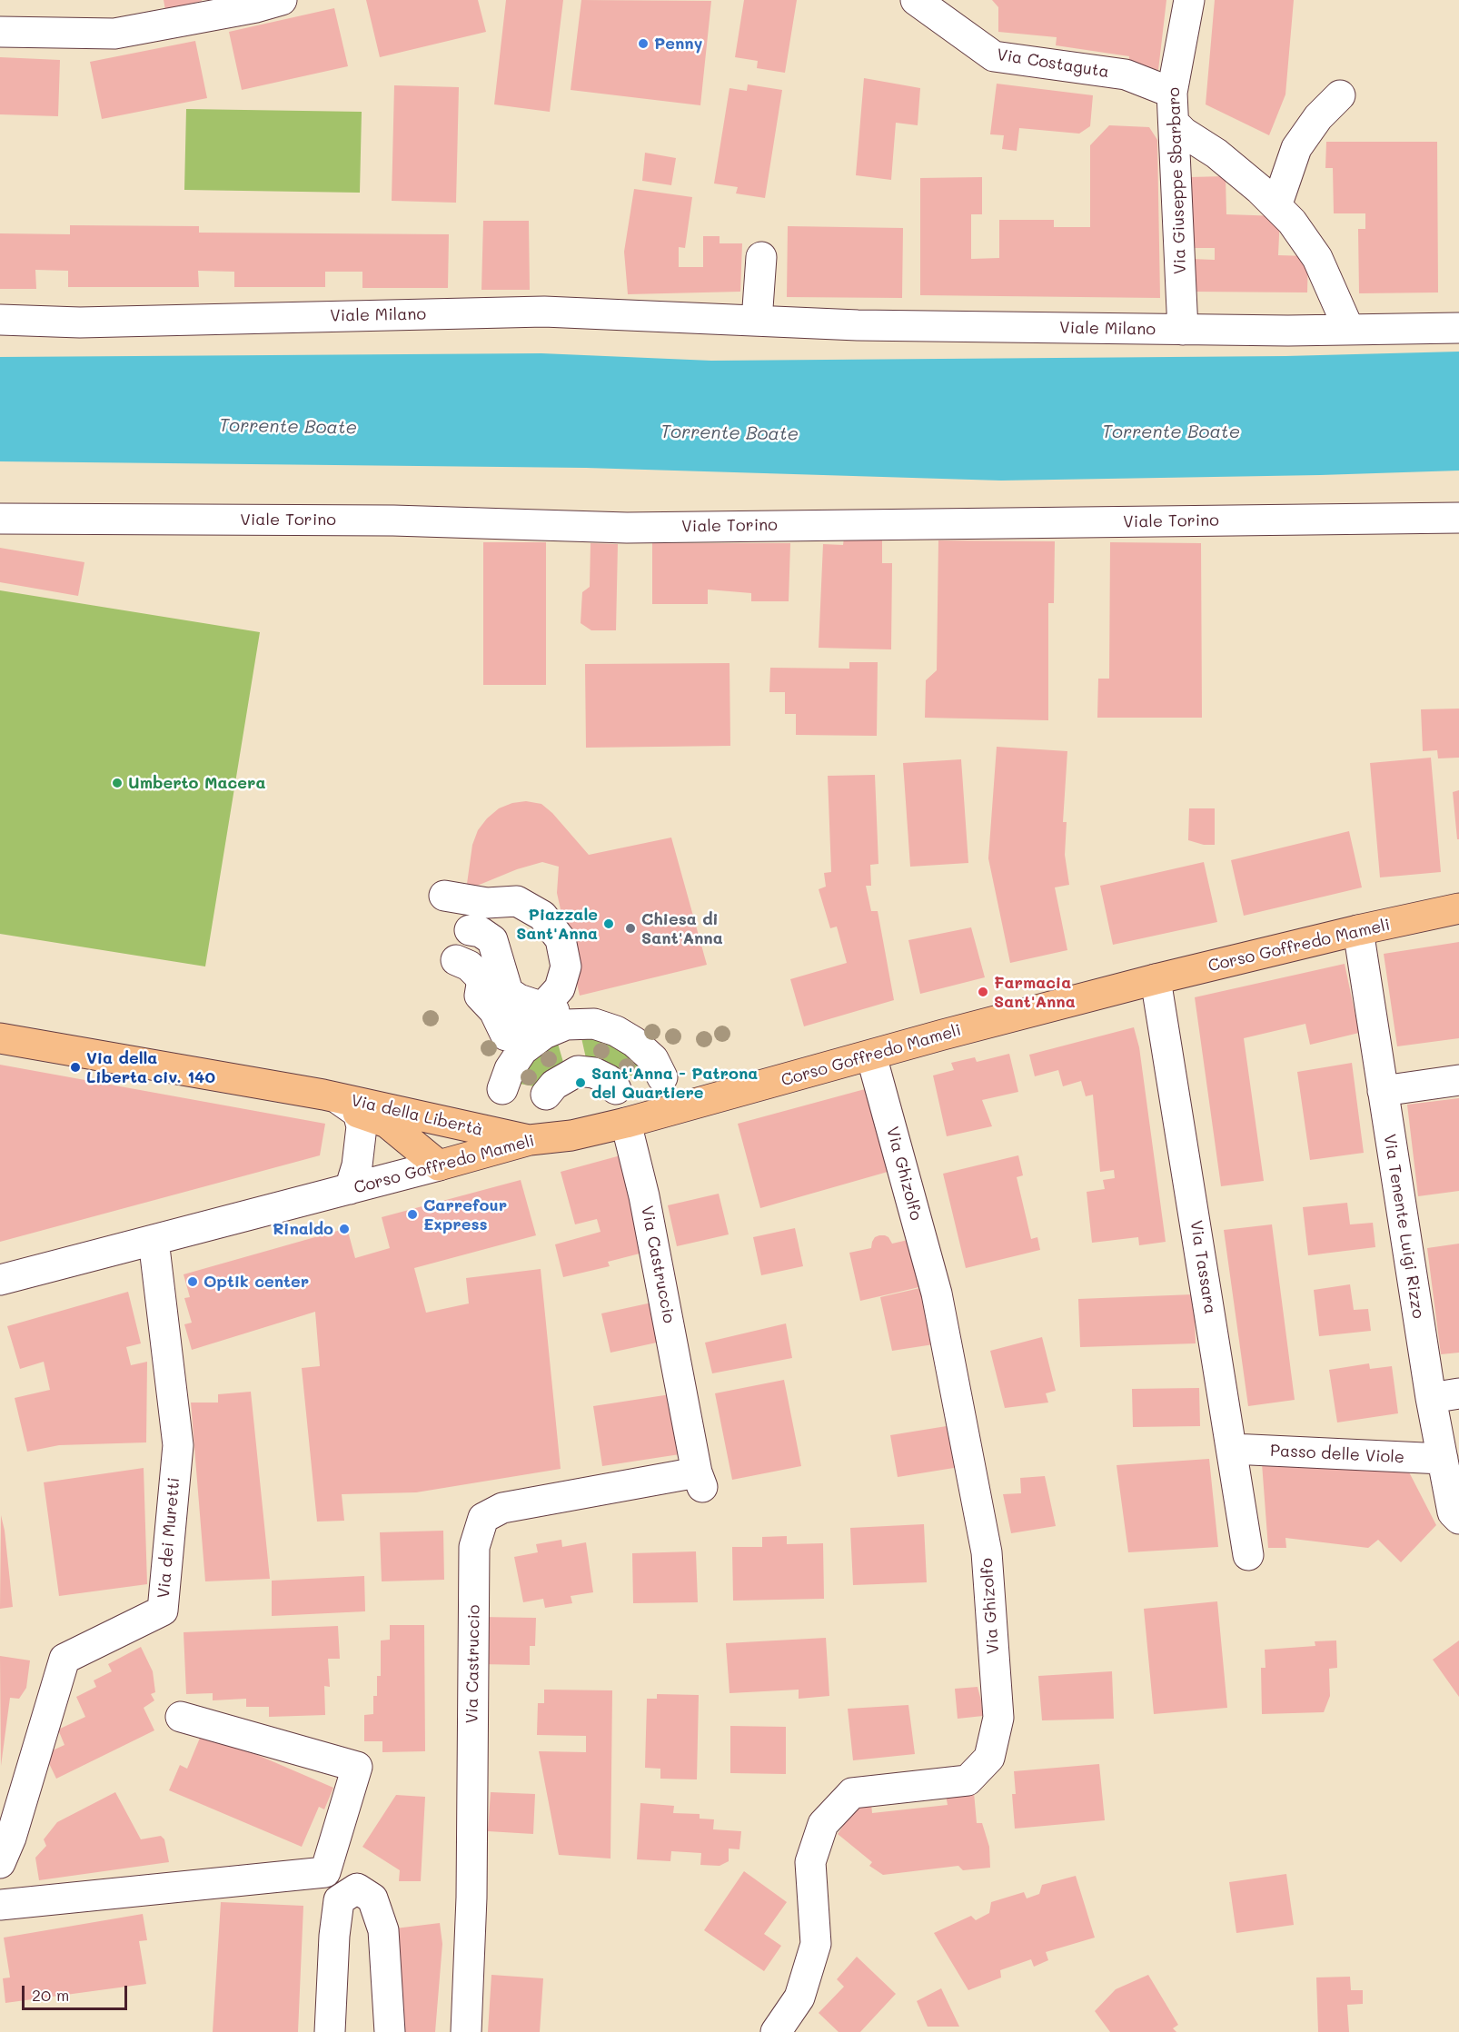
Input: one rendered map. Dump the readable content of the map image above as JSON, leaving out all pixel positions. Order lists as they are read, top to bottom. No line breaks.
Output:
{"streets":{"main road":["Corso Goffredo Mameli","Via della Libertà"],"street":["Via Costaguta","Via Giuseppe Sbarbaro","Viale Milano","Viale Torino","Via Ghizolfo","Via Tenente Luigi Rizzo","Via Castruccio","Via Tassara","Passo delle Viole","Via dei Muretti"]},"crossings":[["Via Costaguta","Via Giuseppe Sbarbaro"],["Via Giuseppe Sbarbaro","Viale Milano"],["Corso Goffredo Mameli","Via della Libertà"],["Corso Goffredo Mameli","Via Ghizolfo"],["Corso Goffredo Mameli","Via Tenente Luigi Rizzo"],["Corso Goffredo Mameli","Via Castruccio"],["Corso Goffredo Mameli","Via Tassara"],["Corso Goffredo Mameli","Via dei Muretti"],["Via Tenente Luigi Rizzo","Passo delle Viole"],["Via Tassara","Passo delle Viole"]],"water":["Torrente Boate"],"places":["Penny","Umberto Macera","Piazzale Sant'Anna","Chiesa di Sant'Anna","Farmacia Sant'Anna","Via della Liberta civ. 140","Sant'Anna - Patrona del Quartiere","Carrefour Express","Rinaldo","Optik center"],"scale_bar":"20 m"}
